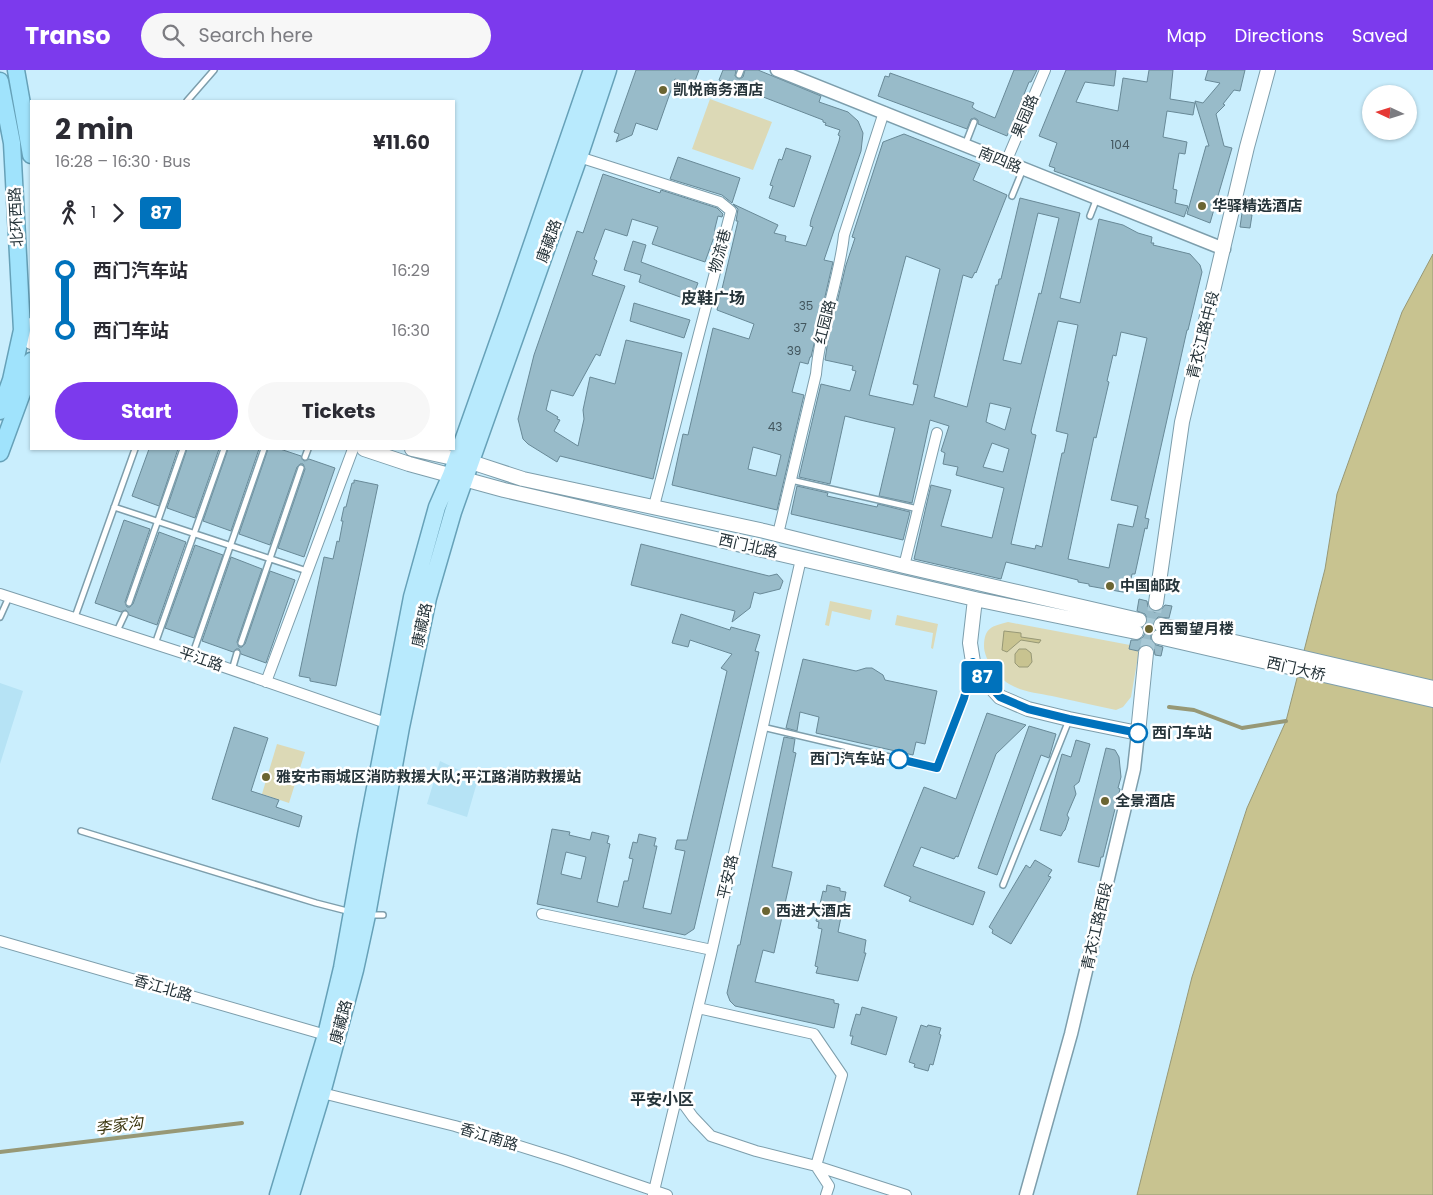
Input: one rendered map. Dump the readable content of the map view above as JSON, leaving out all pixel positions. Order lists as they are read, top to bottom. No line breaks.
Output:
{"streets":{"highway":["北环西路"],"main road":["康藏路","青衣江路中段","西门北路","西门大桥","青衣江路西段"],"street":["果园路","南四路","物流巷","红园路","平江路","平安路","香江北路","香江南路"]},"crossings":[["果园路","南四路"],["南四路","红园路"],["南四路","青衣江路中段"],["康藏路","物流巷"],["康藏路","西门北路"],["康藏路","平江路"],["康藏路","香江北路"],["康藏路","香江南路"],["物流巷","西门北路"],["红园路","西门北路"],["西门北路","平安路"],["平安路","香江南路"]],"districts":["皮鞋广场","平安小区"],"water":["李家沟"],"places":["凯悦商务酒店","华驿精选酒店","中国邮政","西蜀望月楼","西门车站","西门汽车站","雅安市雨城区消防救援大队;平江路消防救援站","全景酒店","西进大酒店"],"lines":["bus line 87"],"house_numbers":["104","35","37","39","43"],"north":"left","page":{"header":"Transo","search":"Search here","nav":["Map","Directions","Saved"],"on_map":"87","heading":["2 min","16:28 – 16:30 · Bus","¥11.60"],"legs":["1","87"],"list":[{"name":"西门汽车站","value":"16:29"},{"name":"西门车站","value":"16:30"}],"buttons":["Start","Tickets"]}}
